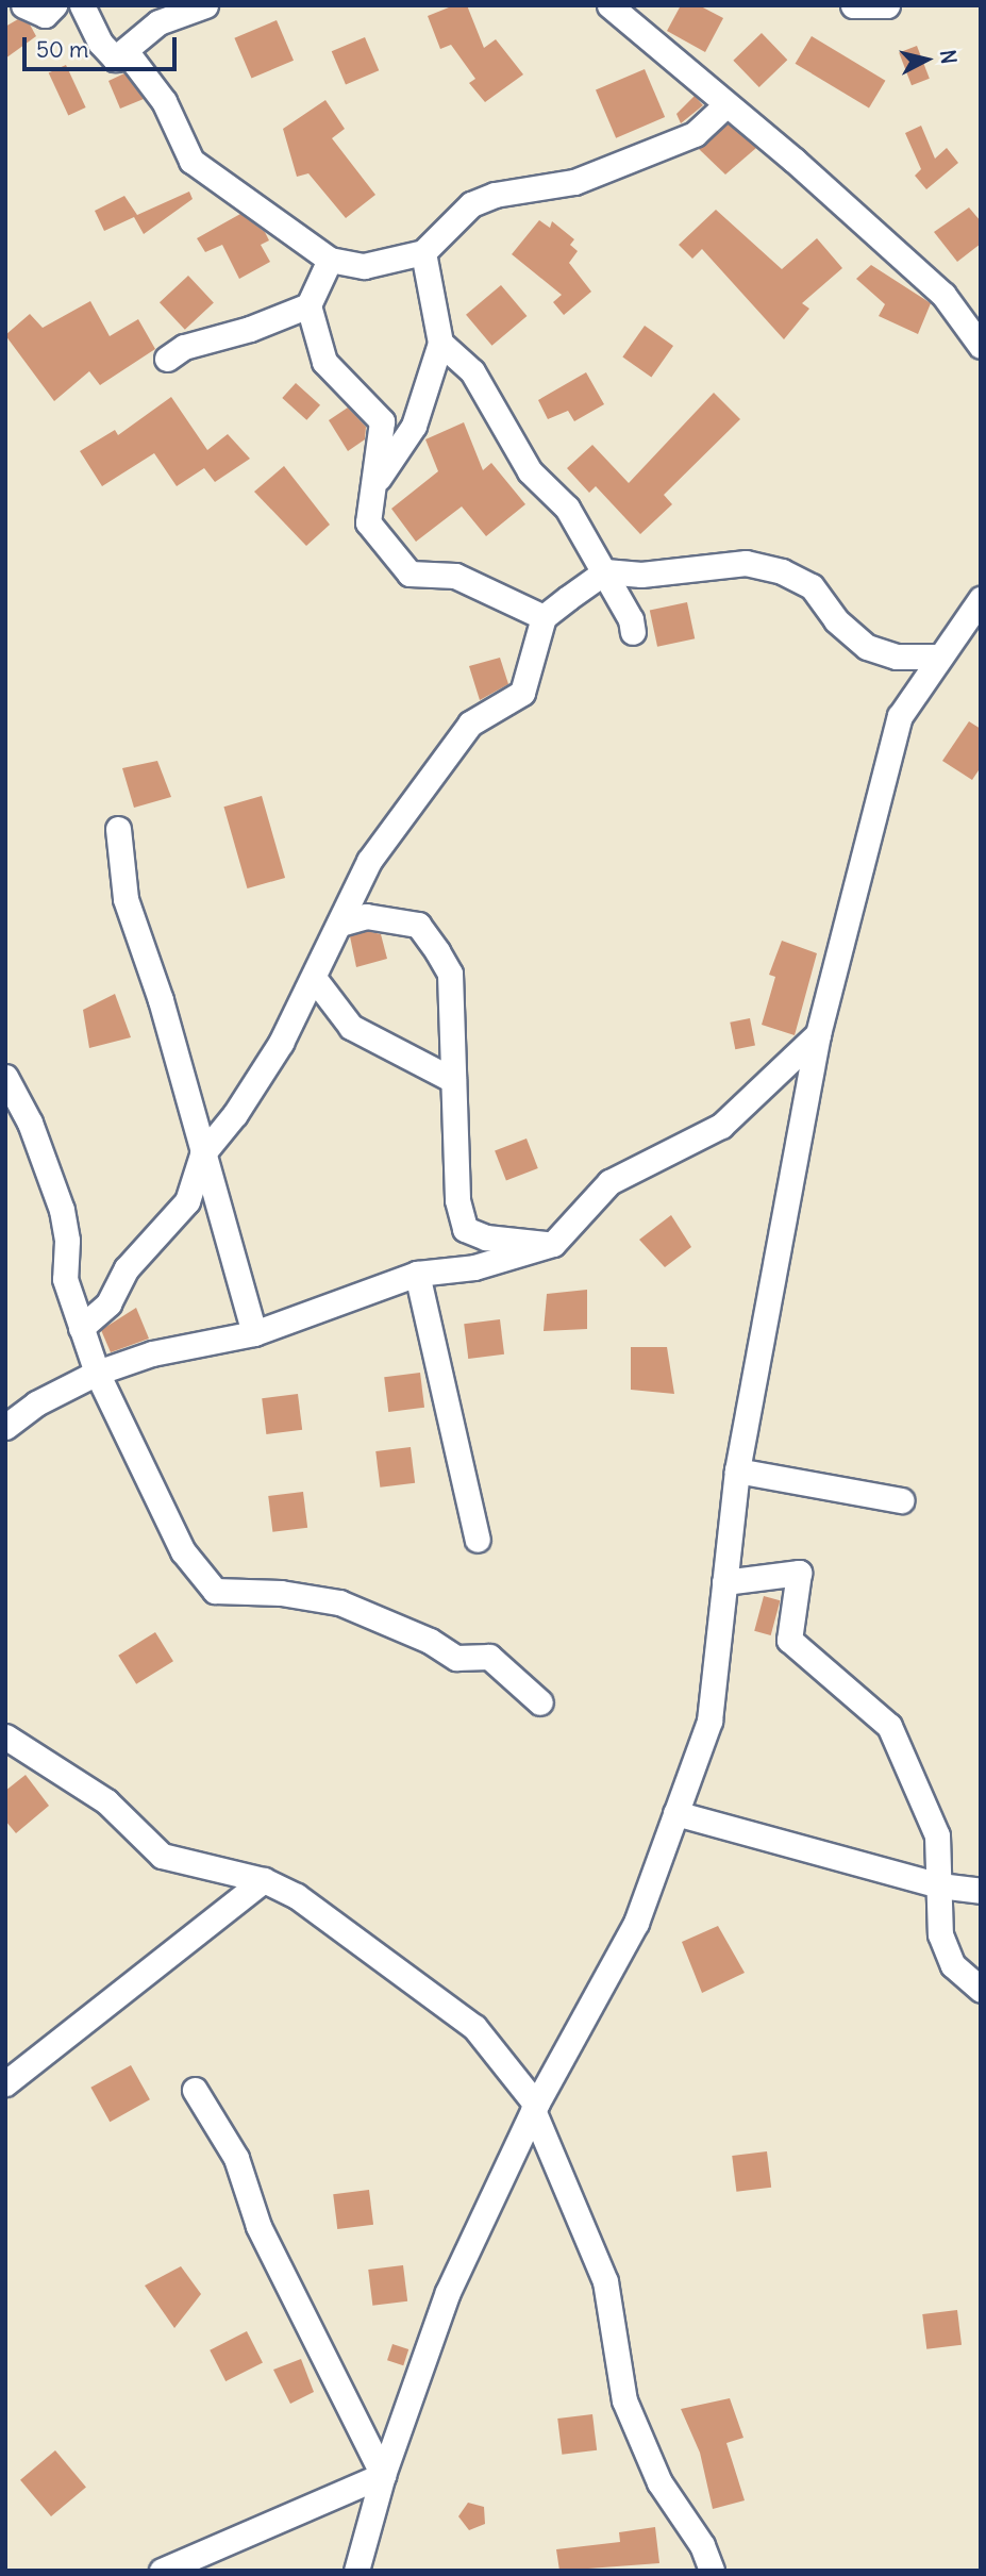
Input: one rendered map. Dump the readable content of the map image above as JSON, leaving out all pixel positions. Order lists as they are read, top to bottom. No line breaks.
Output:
{"scale_bar":"50 m","north":"right"}
